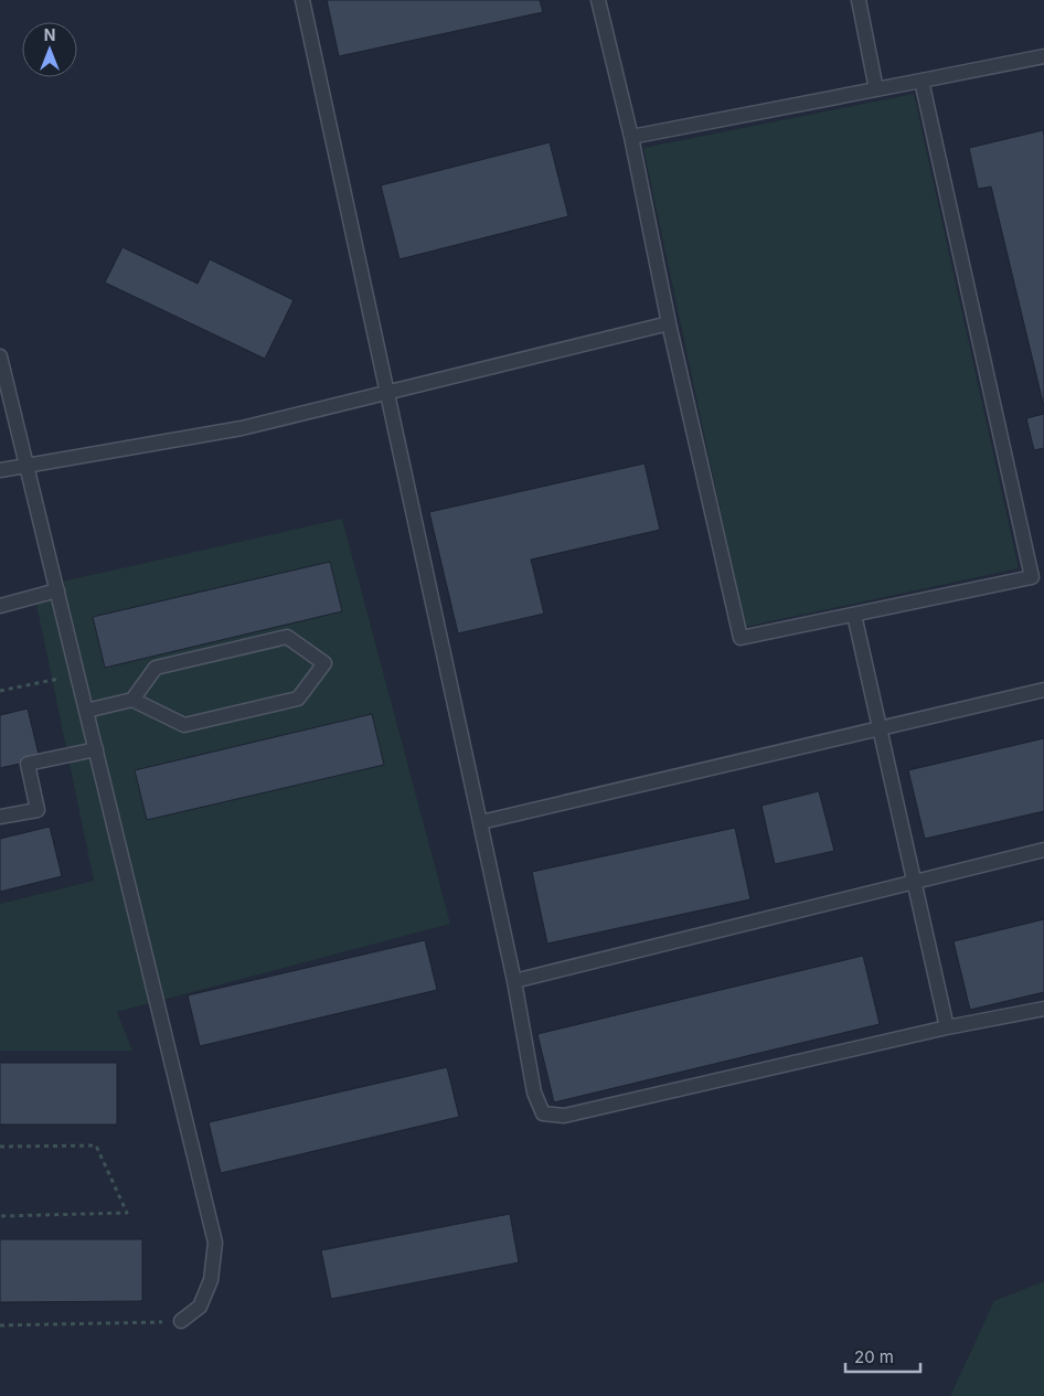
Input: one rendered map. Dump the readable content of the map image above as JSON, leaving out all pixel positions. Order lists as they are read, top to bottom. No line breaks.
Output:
{"scale_bar":"20 m","north":"top"}
